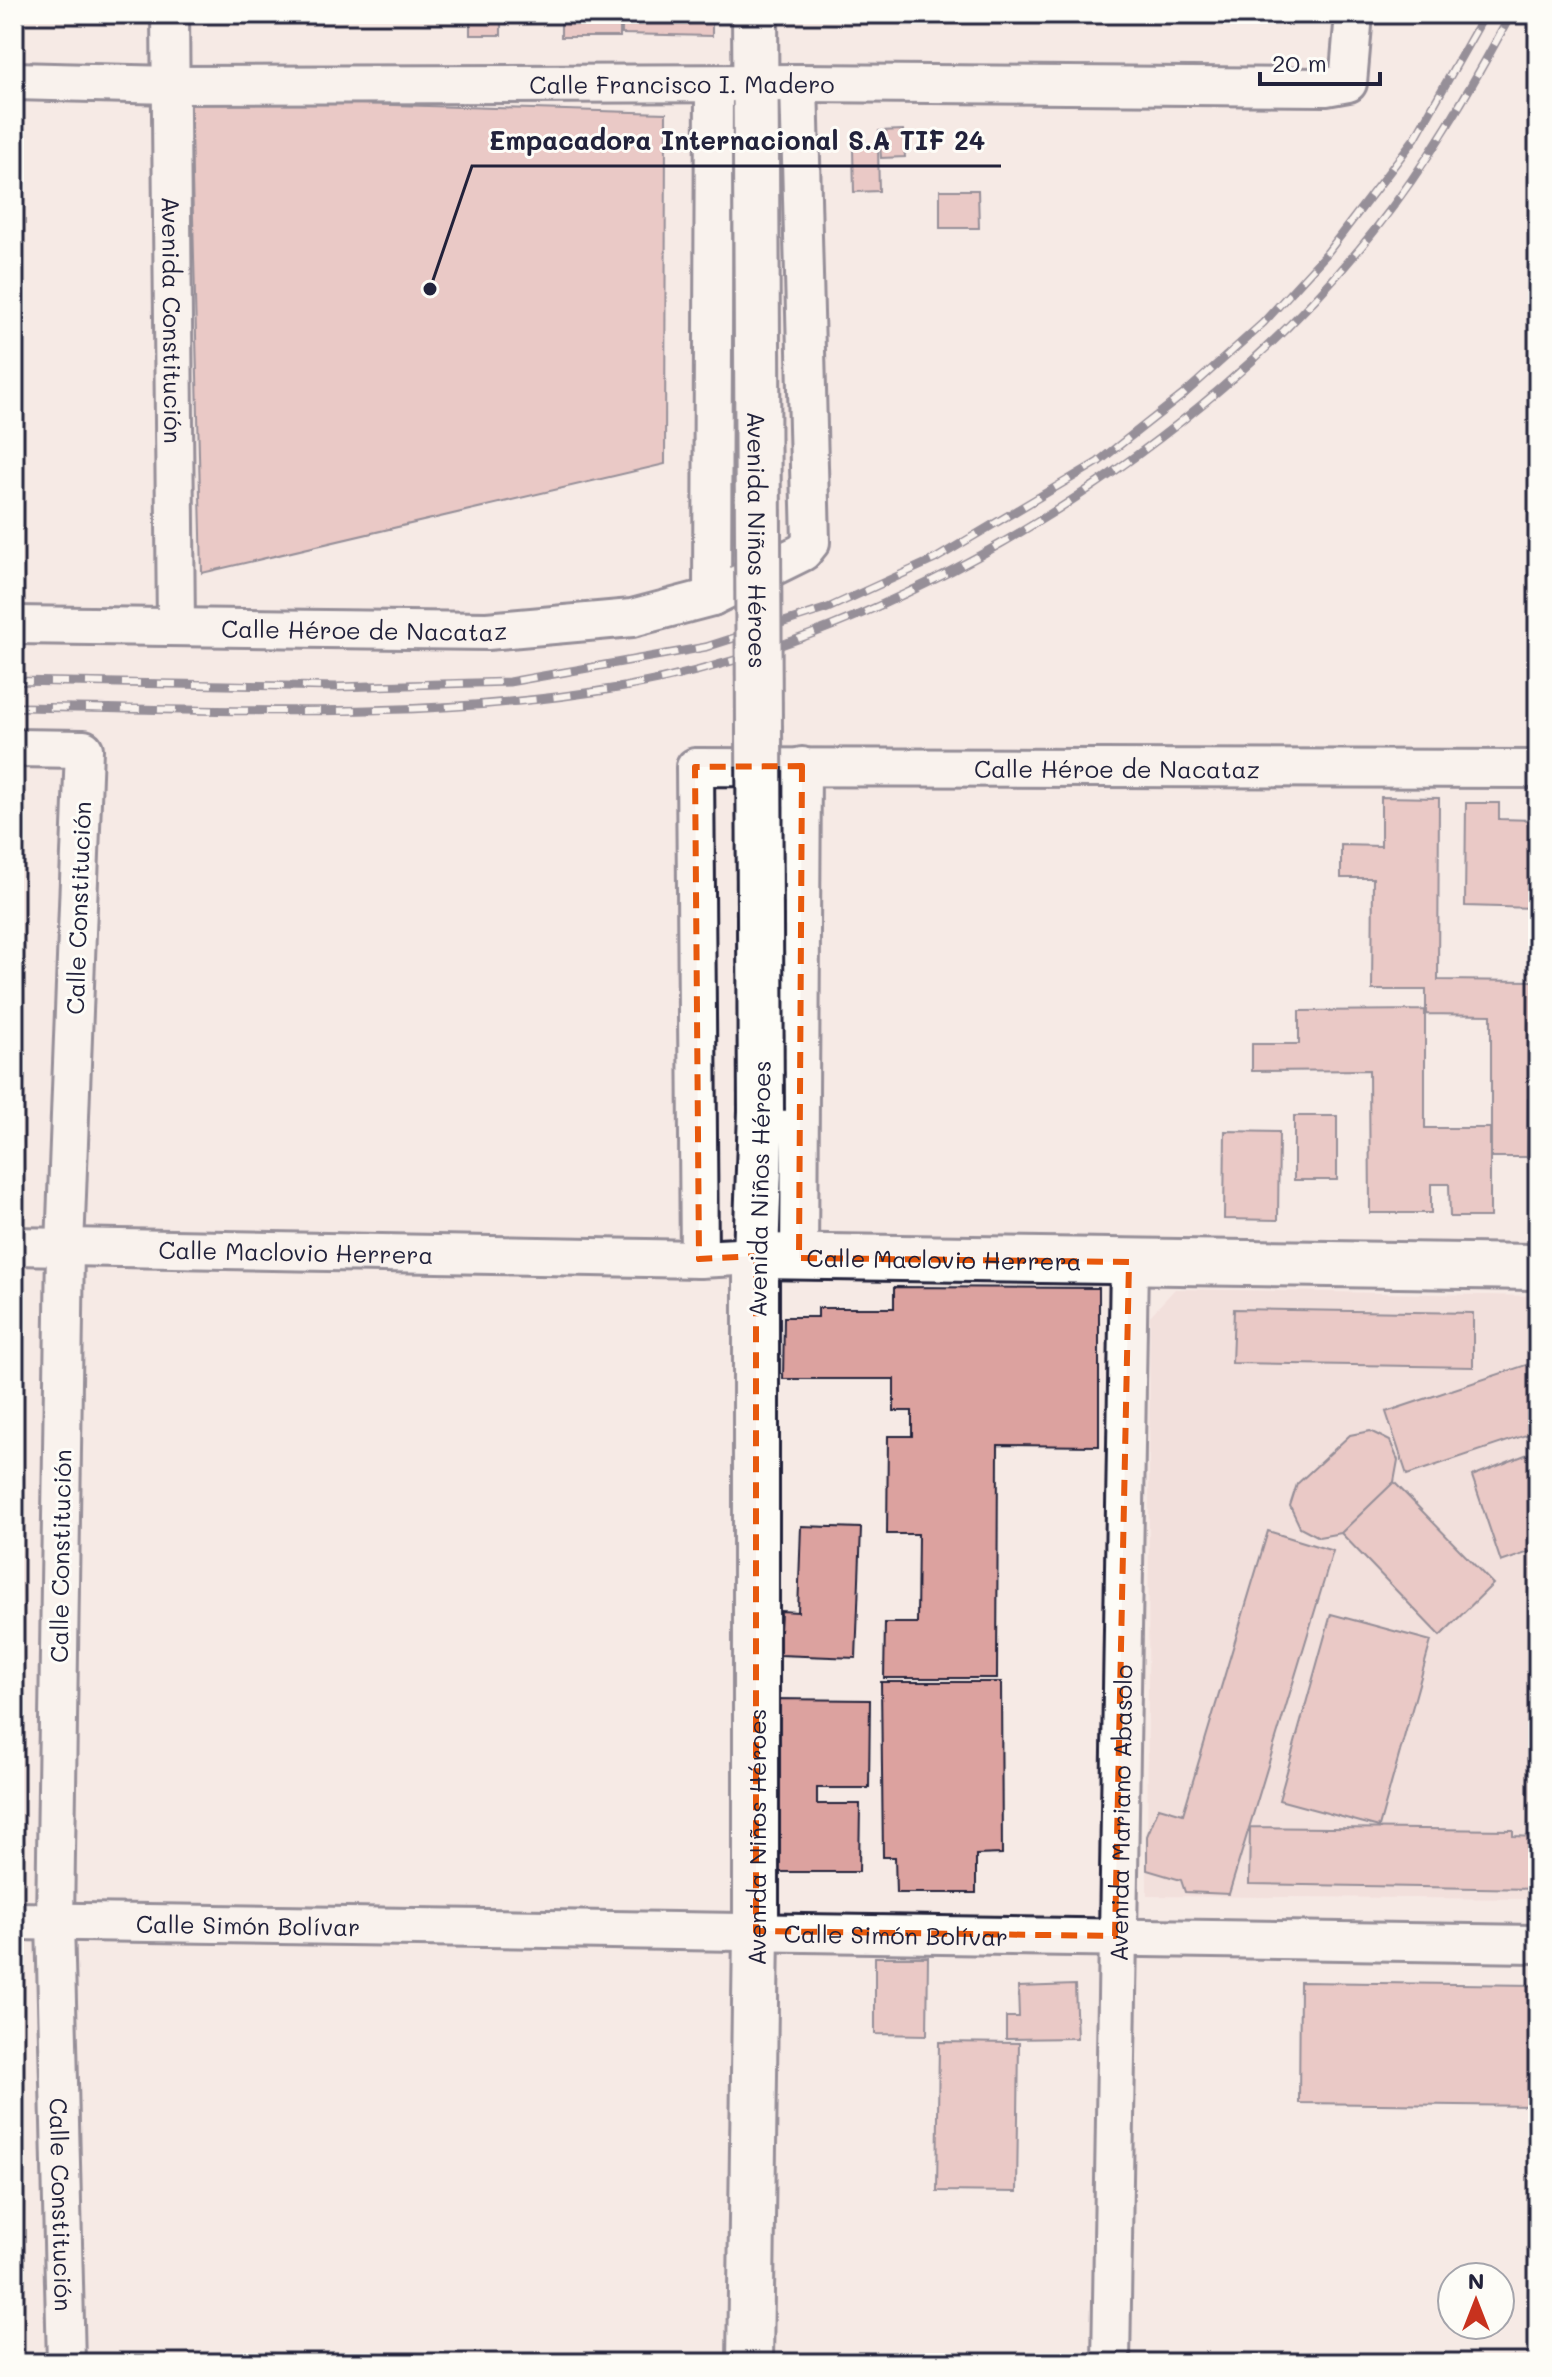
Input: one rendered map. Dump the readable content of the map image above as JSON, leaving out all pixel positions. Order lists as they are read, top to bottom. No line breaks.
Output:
{"streets":{"street":["Calle Francisco I. Madero","Avenida Constitución","Avenida Niños Héroes","Calle Héroe de Nacataz","Calle Constitución","Calle Maclovio Herrera","Avenida Mariano Abasolo","Calle Simón Bolívar"]},"crossings":[["Calle Francisco I. Madero","Avenida Constitución"],["Calle Francisco I. Madero","Avenida Niños Héroes"],["Calle Francisco I. Madero","Calle Héroe de Nacataz"],["Avenida Constitución","Calle Héroe de Nacataz"],["Avenida Niños Héroes","Calle Maclovio Herrera"],["Avenida Niños Héroes","Calle Simón Bolívar"],["Calle Héroe de Nacataz","Calle Maclovio Herrera"],["Calle Constitución","Calle Maclovio Herrera"],["Calle Constitución","Calle Simón Bolívar"],["Calle Maclovio Herrera","Avenida Mariano Abasolo"],["Avenida Mariano Abasolo","Calle Simón Bolívar"]],"places":["Empacadora Internacional S.A TIF 24"],"scale_bar":"20 m","north":"top"}
